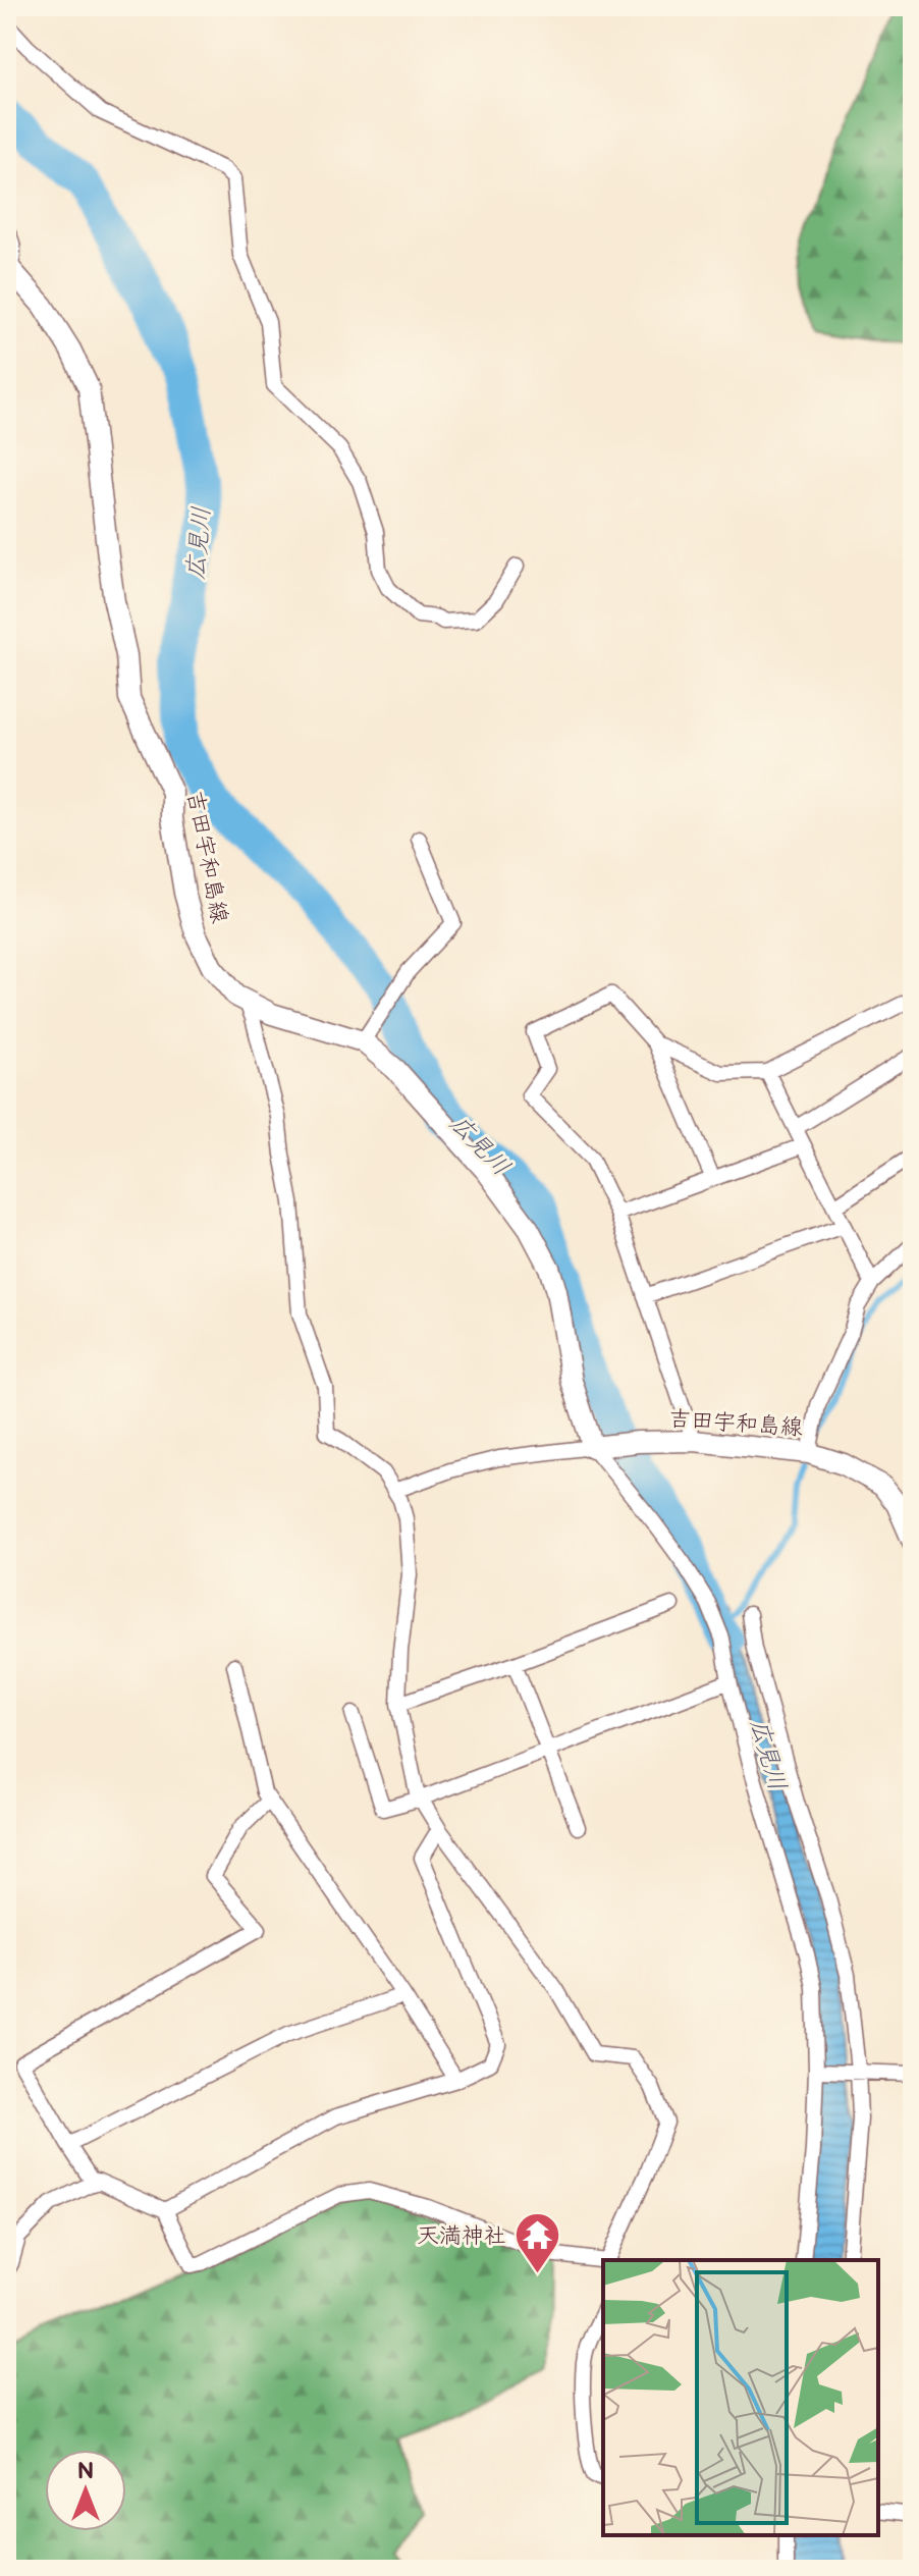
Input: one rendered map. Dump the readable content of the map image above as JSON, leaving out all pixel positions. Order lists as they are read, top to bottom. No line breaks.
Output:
{"streets":{"main road":["吉田宇和島線"]},"water":["広見川"],"places":{"temple":["天満神社"]},"north":"top"}
